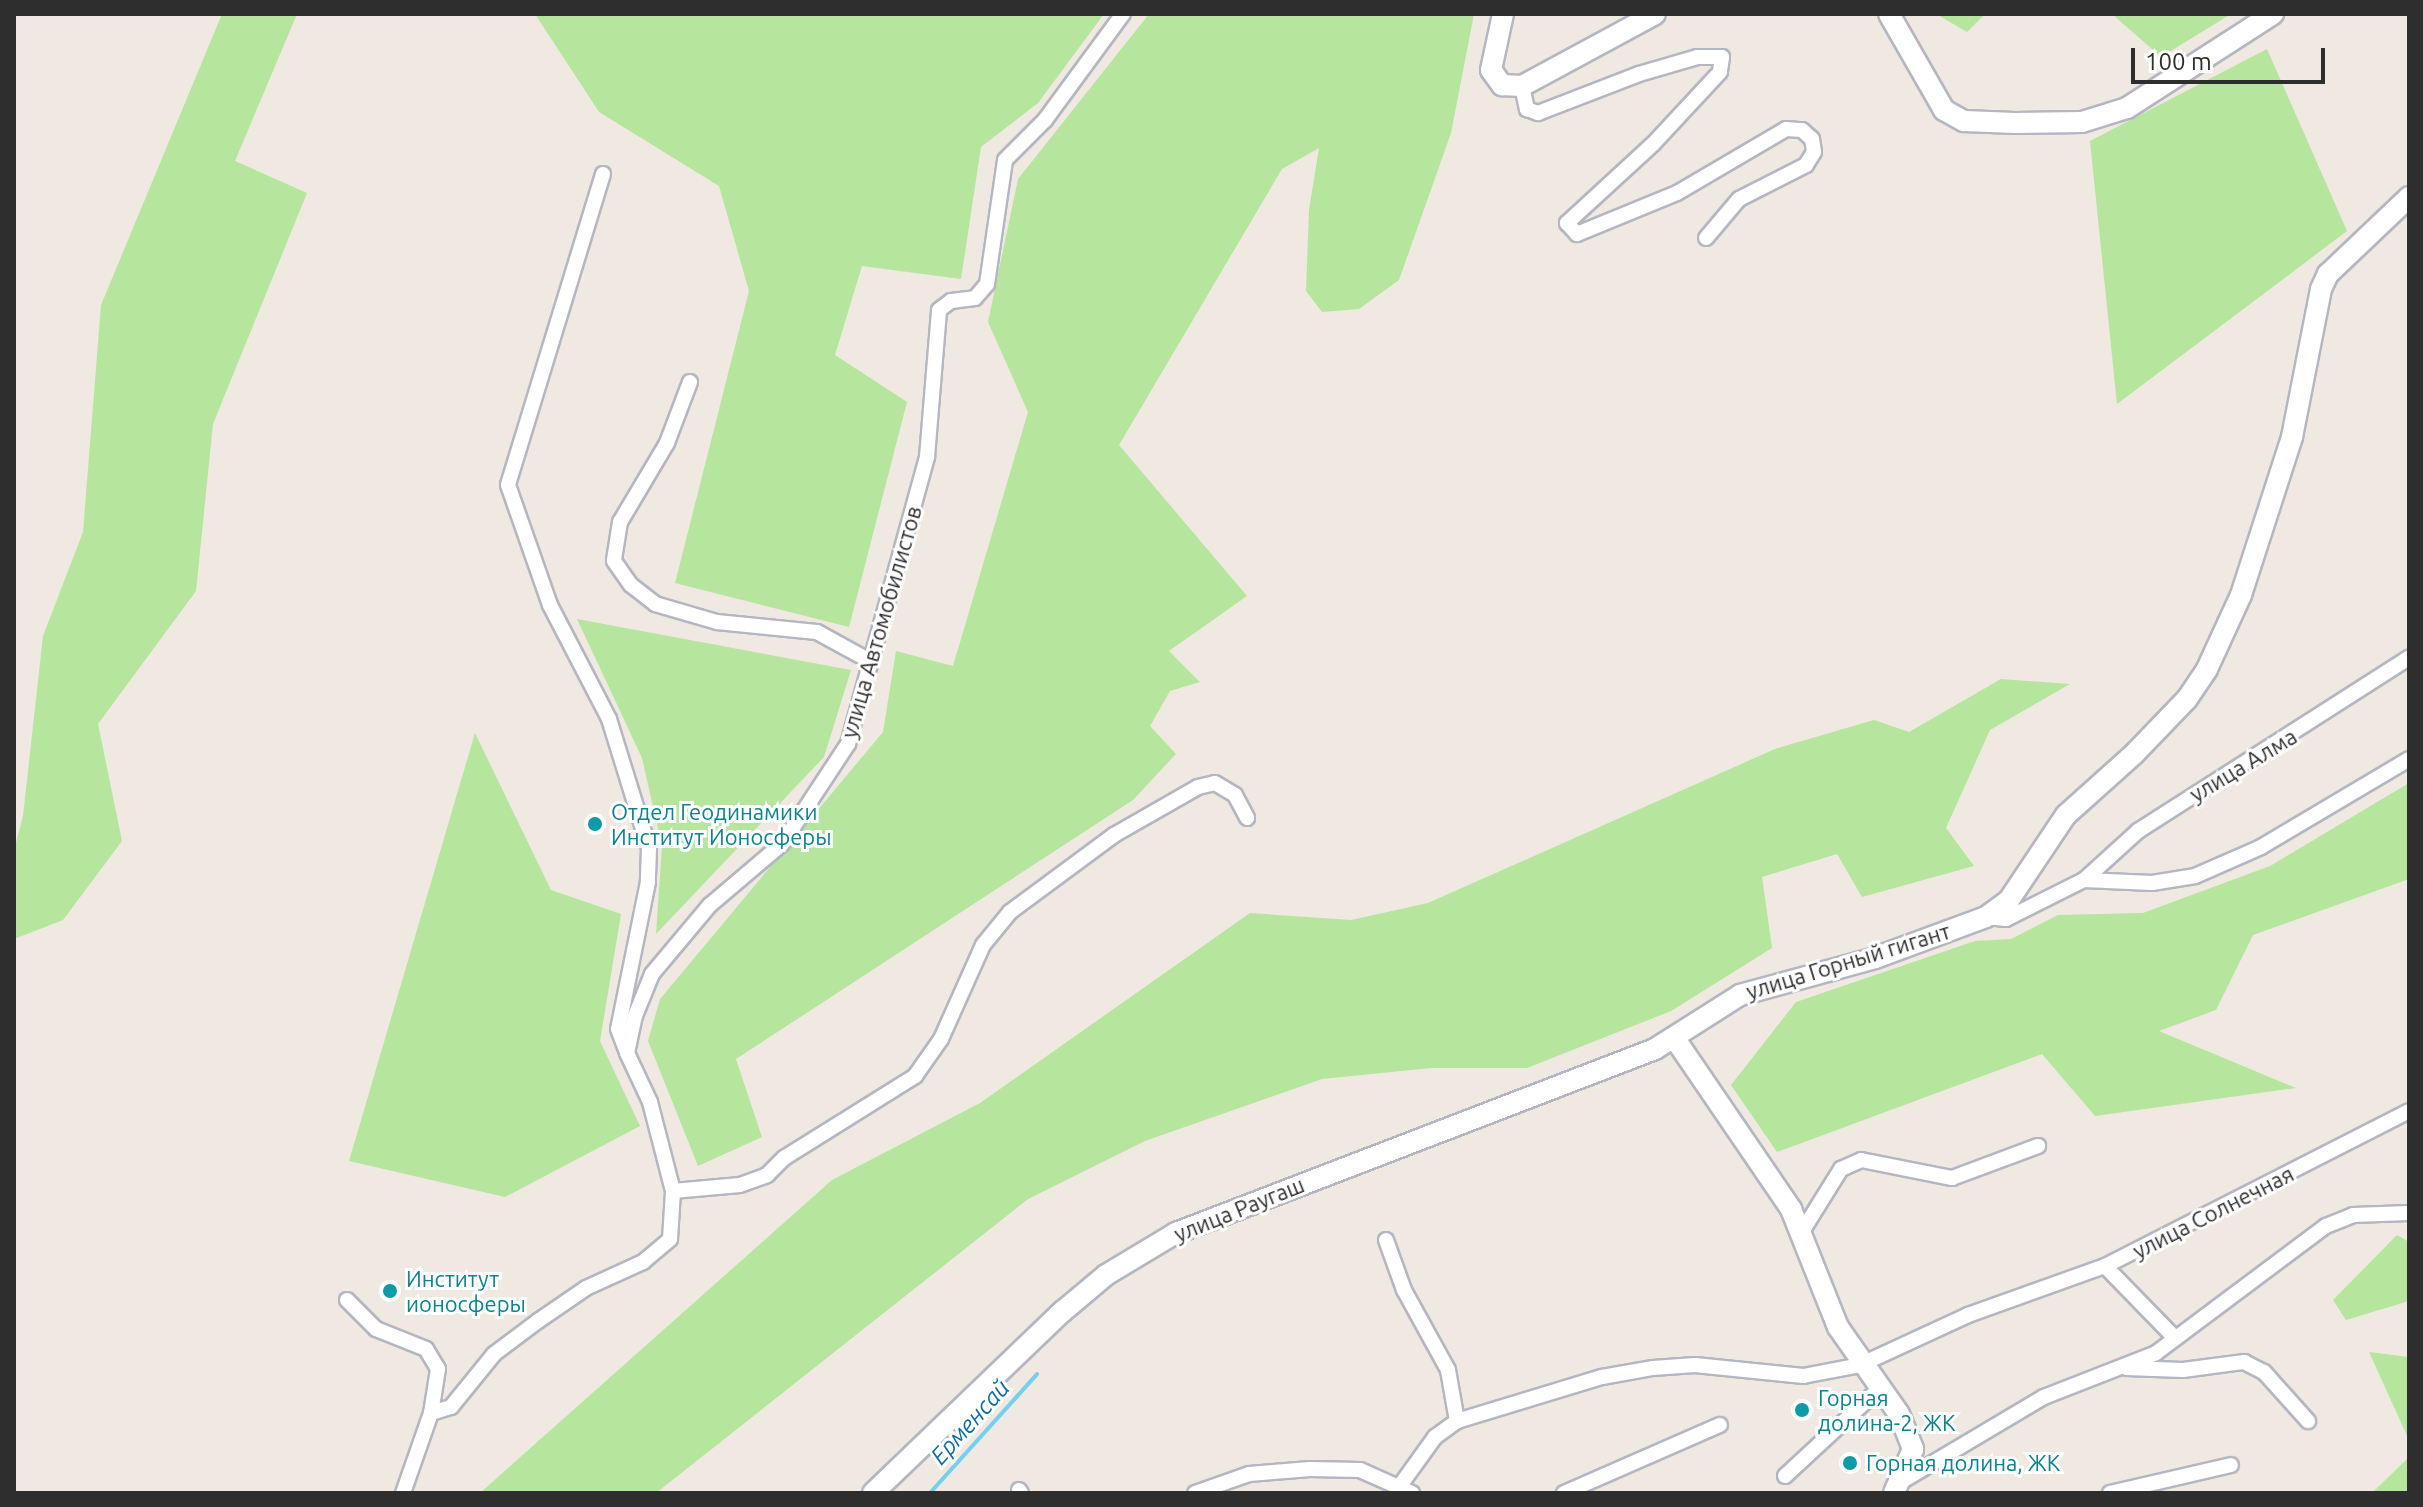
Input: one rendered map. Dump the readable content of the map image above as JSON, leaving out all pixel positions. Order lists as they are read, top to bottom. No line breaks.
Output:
{"streets":{"street":["улица Автомобилистов","улица Алма","улица Горный гигант","улица Раугаш","улица Солнечная"]},"crossings":[["улица Горный гигант","улица Раугаш"]],"water":["Ерменсай"],"places":["Отдел Геодинамики Институт Ионосферы","Институт ионосферы","Горная долина-2, ЖК","Горная долина, ЖК"],"scale_bar":"100 m"}
